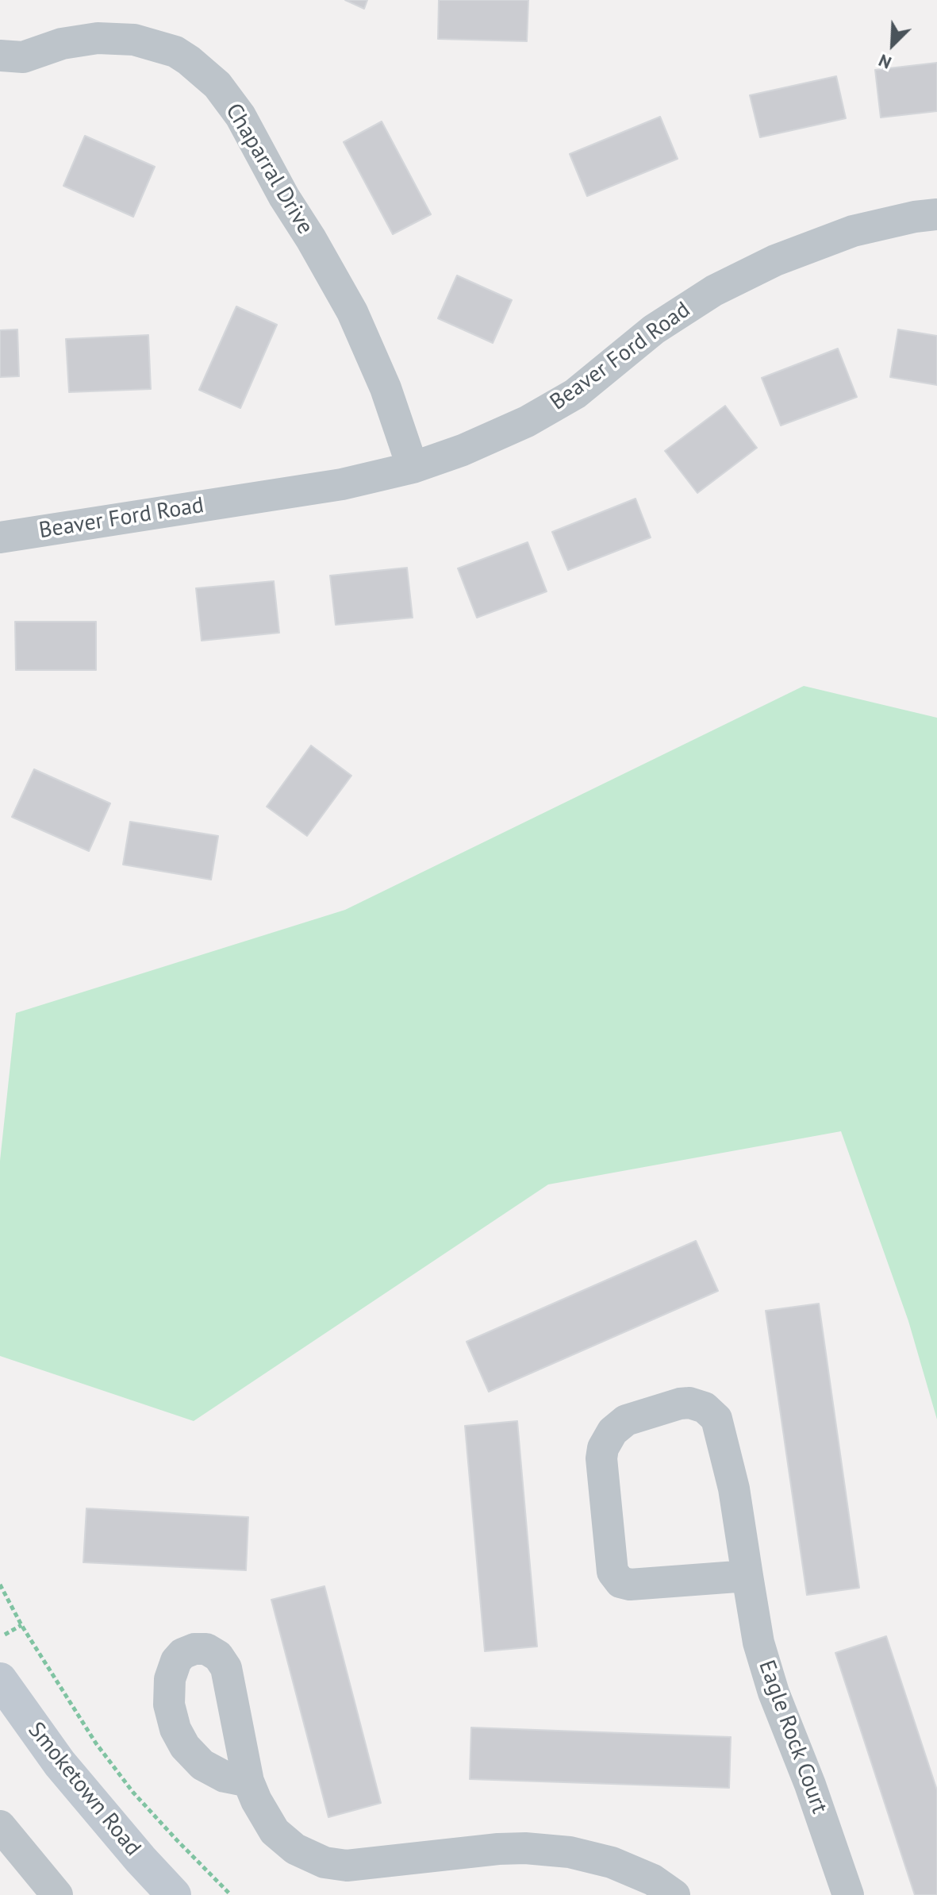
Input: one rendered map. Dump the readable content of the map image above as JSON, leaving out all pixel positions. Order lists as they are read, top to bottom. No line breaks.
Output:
{"streets":{"main road":["Smoketown Road"],"street":["Chaparral Drive","Beaver Ford Road","Eagle Rock Court"]},"crossings":[["Chaparral Drive","Beaver Ford Road"]],"north":"bottom left"}
